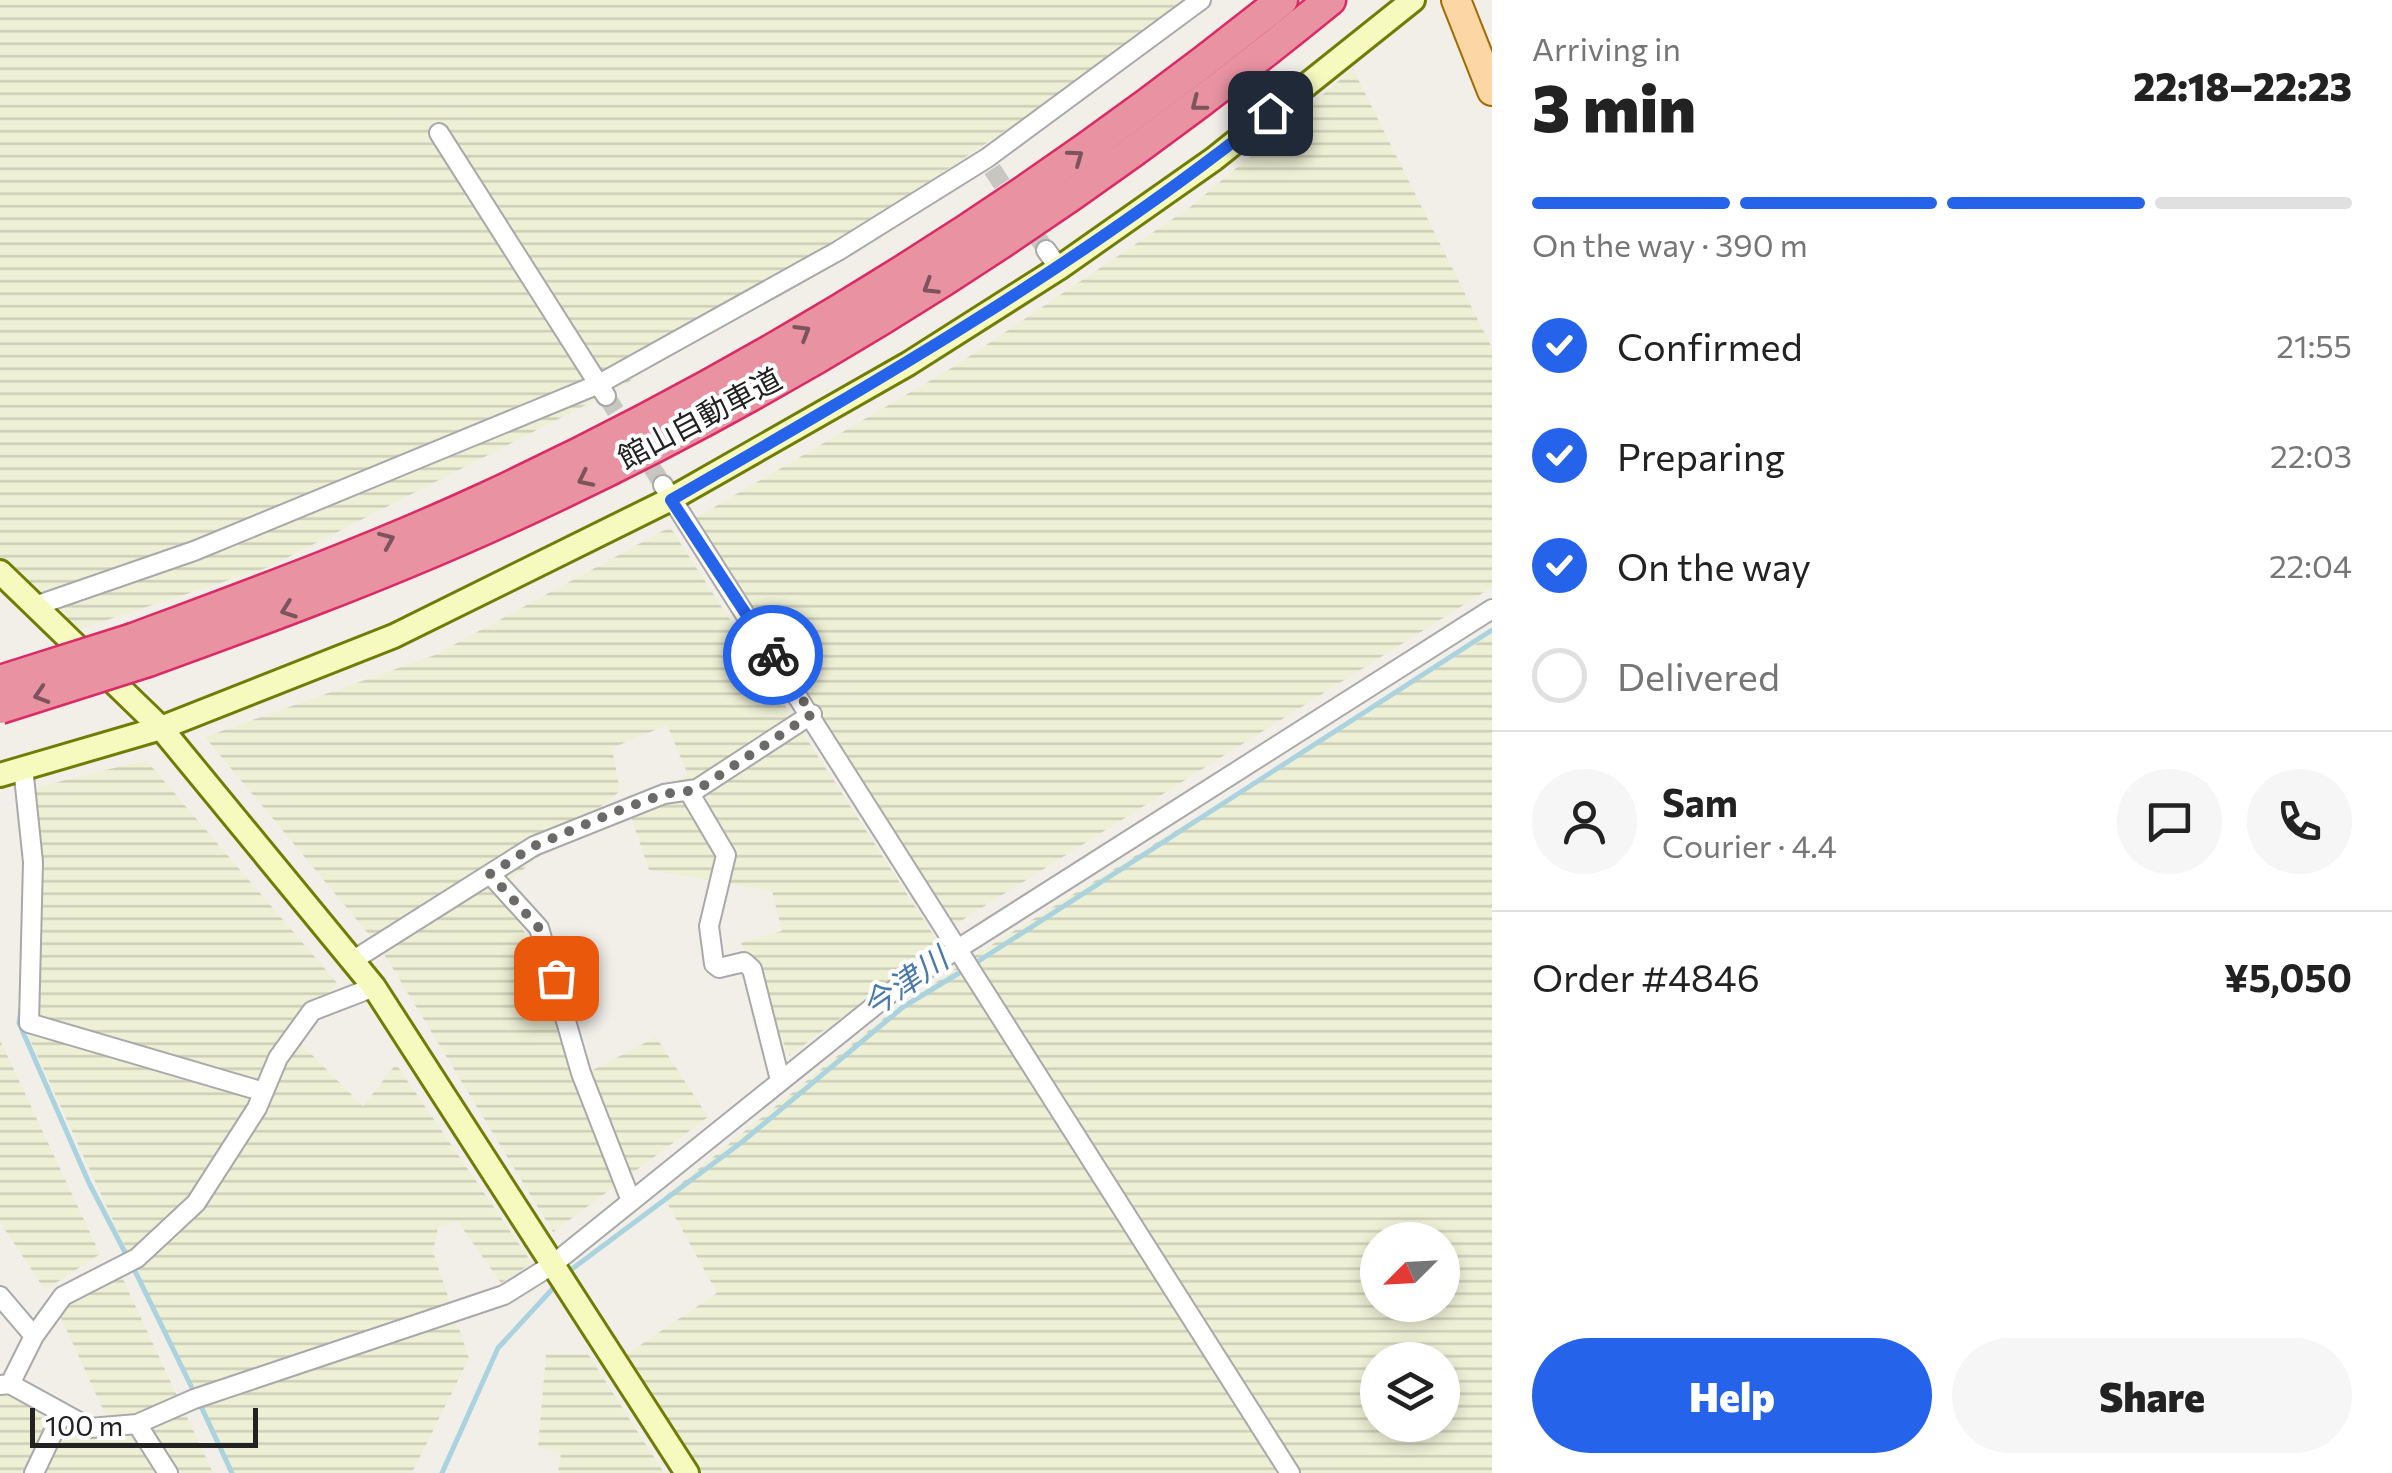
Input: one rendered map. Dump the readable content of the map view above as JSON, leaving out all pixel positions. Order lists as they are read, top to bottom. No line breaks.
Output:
{"streets":{"highway":["館山自動車道"]},"water":["今津川"],"scale_bar":"100 m","north":"bottom left","page":{"heading":["3 min","Arriving in","22:18–22:23"],"panel":["Sam","Courier · 4.4","Order #4846","¥5,050"],"bar":"On the way · 390 m","list":[["Confirmed","21:55"],["Preparing","22:03"],["On the way","22:04"],"Delivered"],"buttons":["Help","Share"],"scale":"100 m"}}
